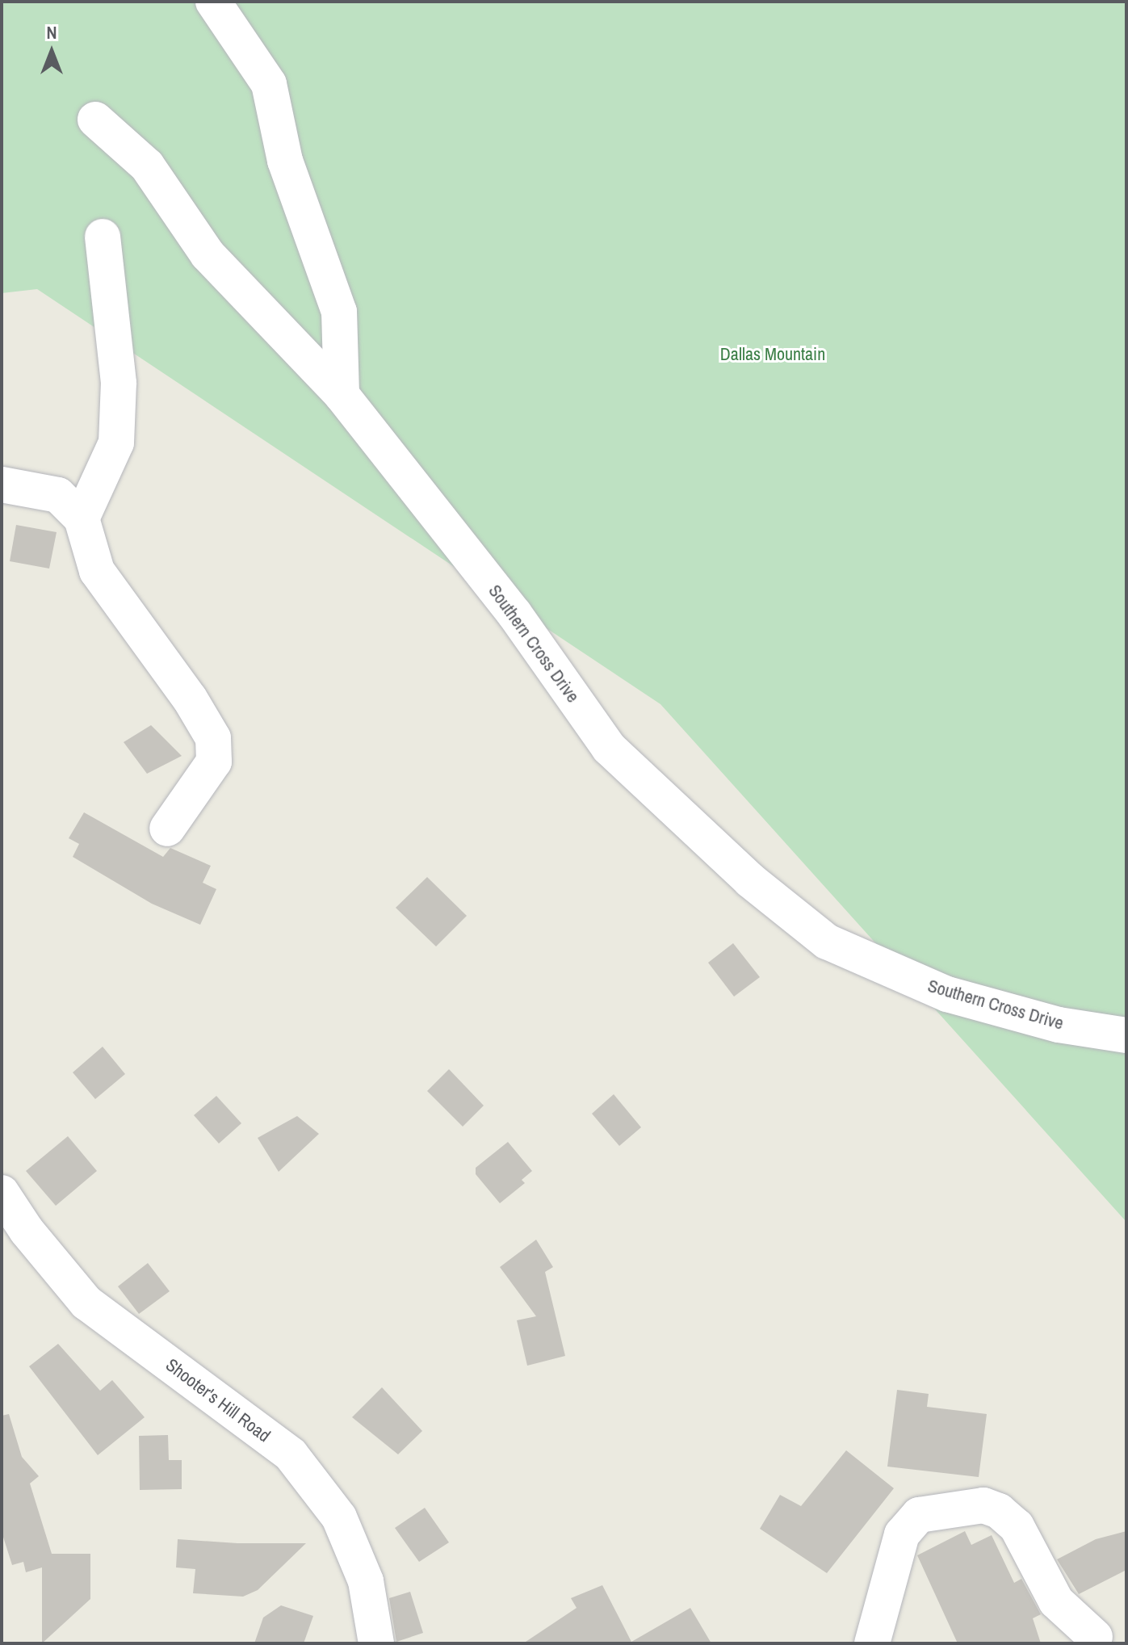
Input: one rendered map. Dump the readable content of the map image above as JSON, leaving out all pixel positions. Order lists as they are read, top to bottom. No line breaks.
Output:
{"streets":{"street":["Southern Cross Drive","Shooter's Hill Road"]},"parks":["Dallas Mountain"],"north":"top"}
